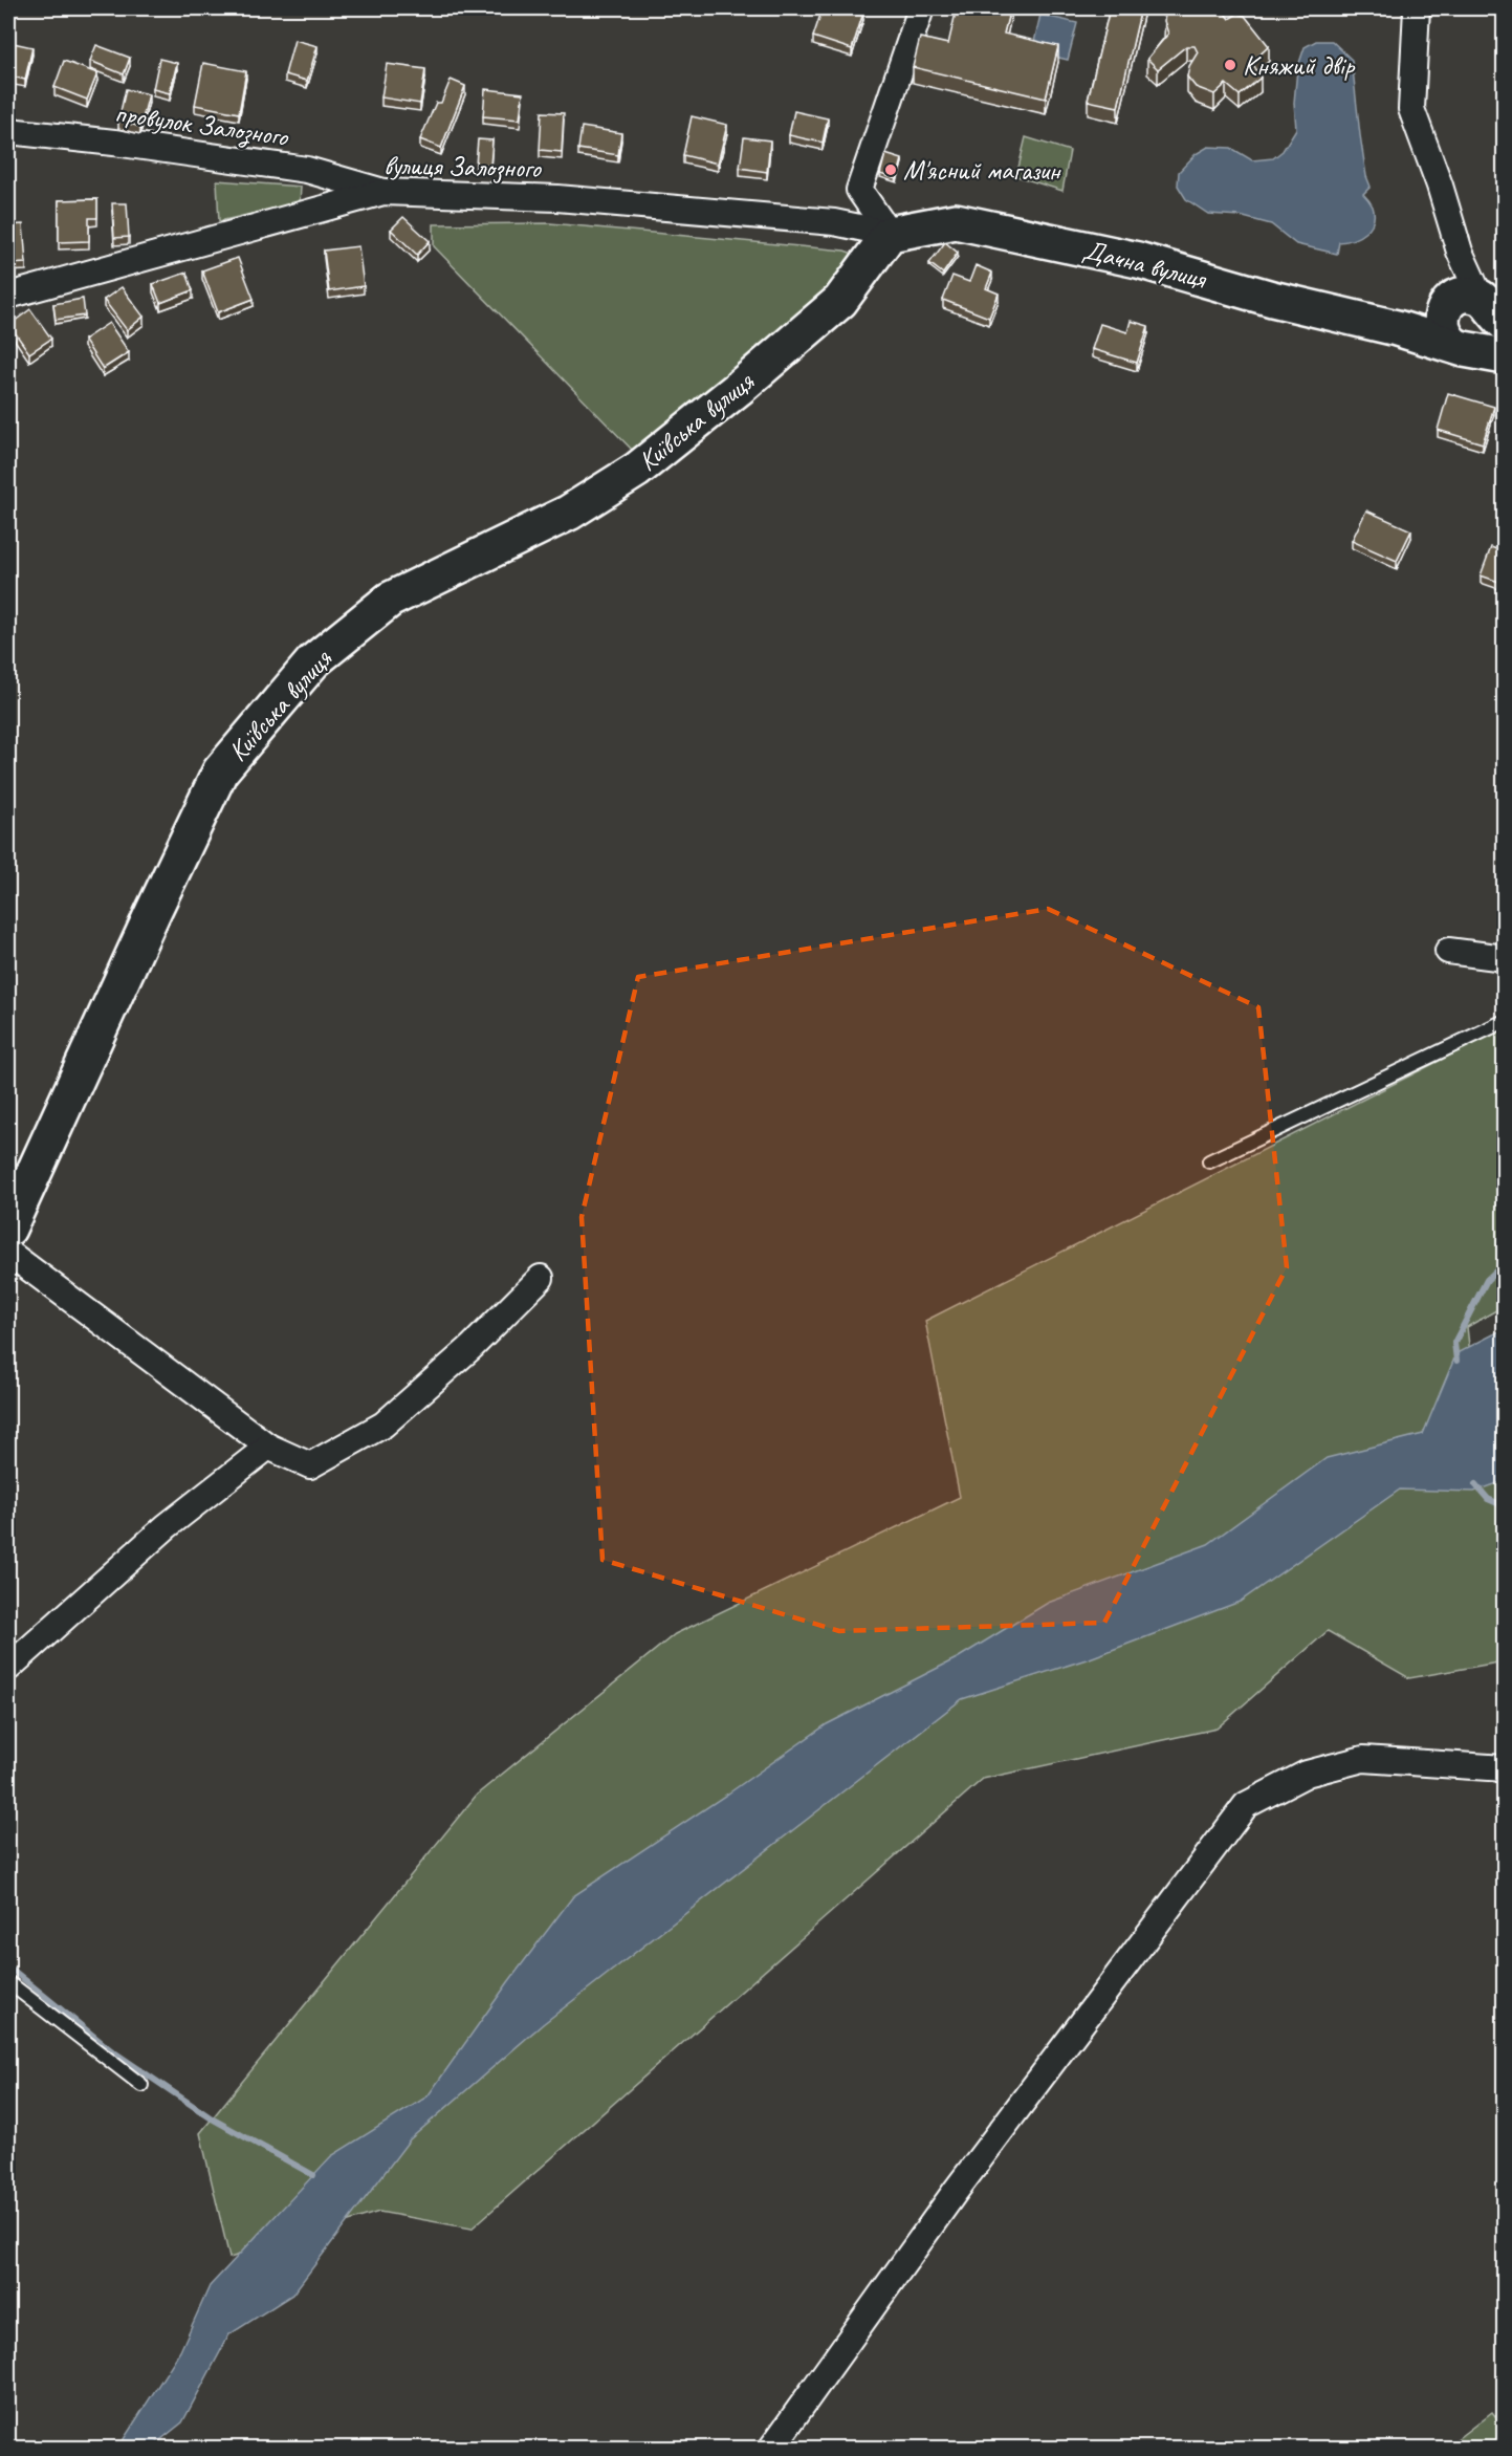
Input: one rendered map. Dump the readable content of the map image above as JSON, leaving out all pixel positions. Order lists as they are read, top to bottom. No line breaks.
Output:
{"streets":{"street":["провулок Залозного","вулиця Залозного","Дачна вулиця","Київська вулиця"]},"crossings":[["провулок Залозного","вулиця Залозного"],["вулиця Залозного","Дачна вулиця"],["вулиця Залозного","Київська вулиця"],["Дачна вулиця","Київська вулиця"]],"places":["Княжий двір","М'ясний магазин"]}
